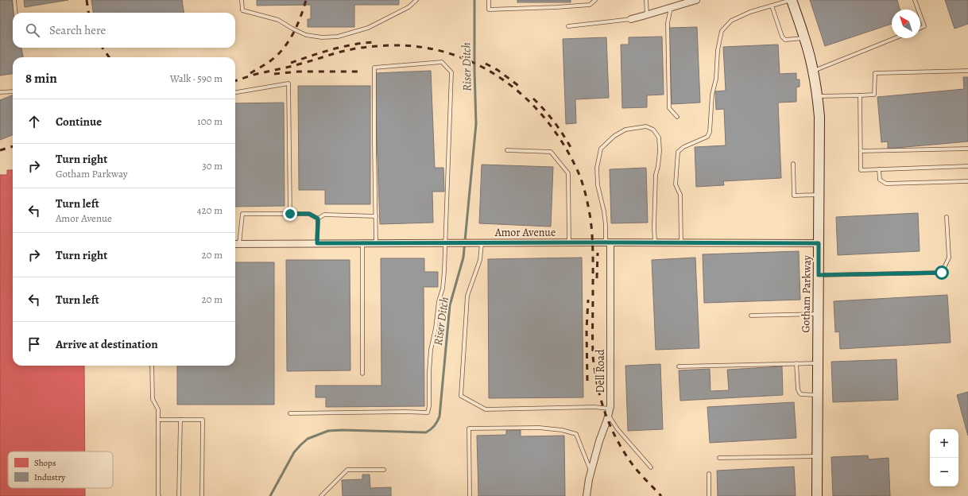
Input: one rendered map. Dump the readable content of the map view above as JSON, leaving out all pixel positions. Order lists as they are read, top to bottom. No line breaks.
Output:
{"streets":{"street":["Amor Avenue","Gotham Parkway","Dell Road"]},"crossings":[["Amor Avenue","Gotham Parkway"],["Amor Avenue","Dell Road"]],"water":["Riser Ditch"],"legend":["Shops","Industry"],"north":"top left","page":{"search":"Search here","heading":["8 min","Walk · 590 m"],"list":[["Continue","100 m"],["Turn right","Gotham Parkway","30 m"],["Turn left","Amor Avenue","420 m"],["Turn right","20 m"],["Turn left","20 m"],"Arrive at destination"],"map_buttons":["+","−"]}}
